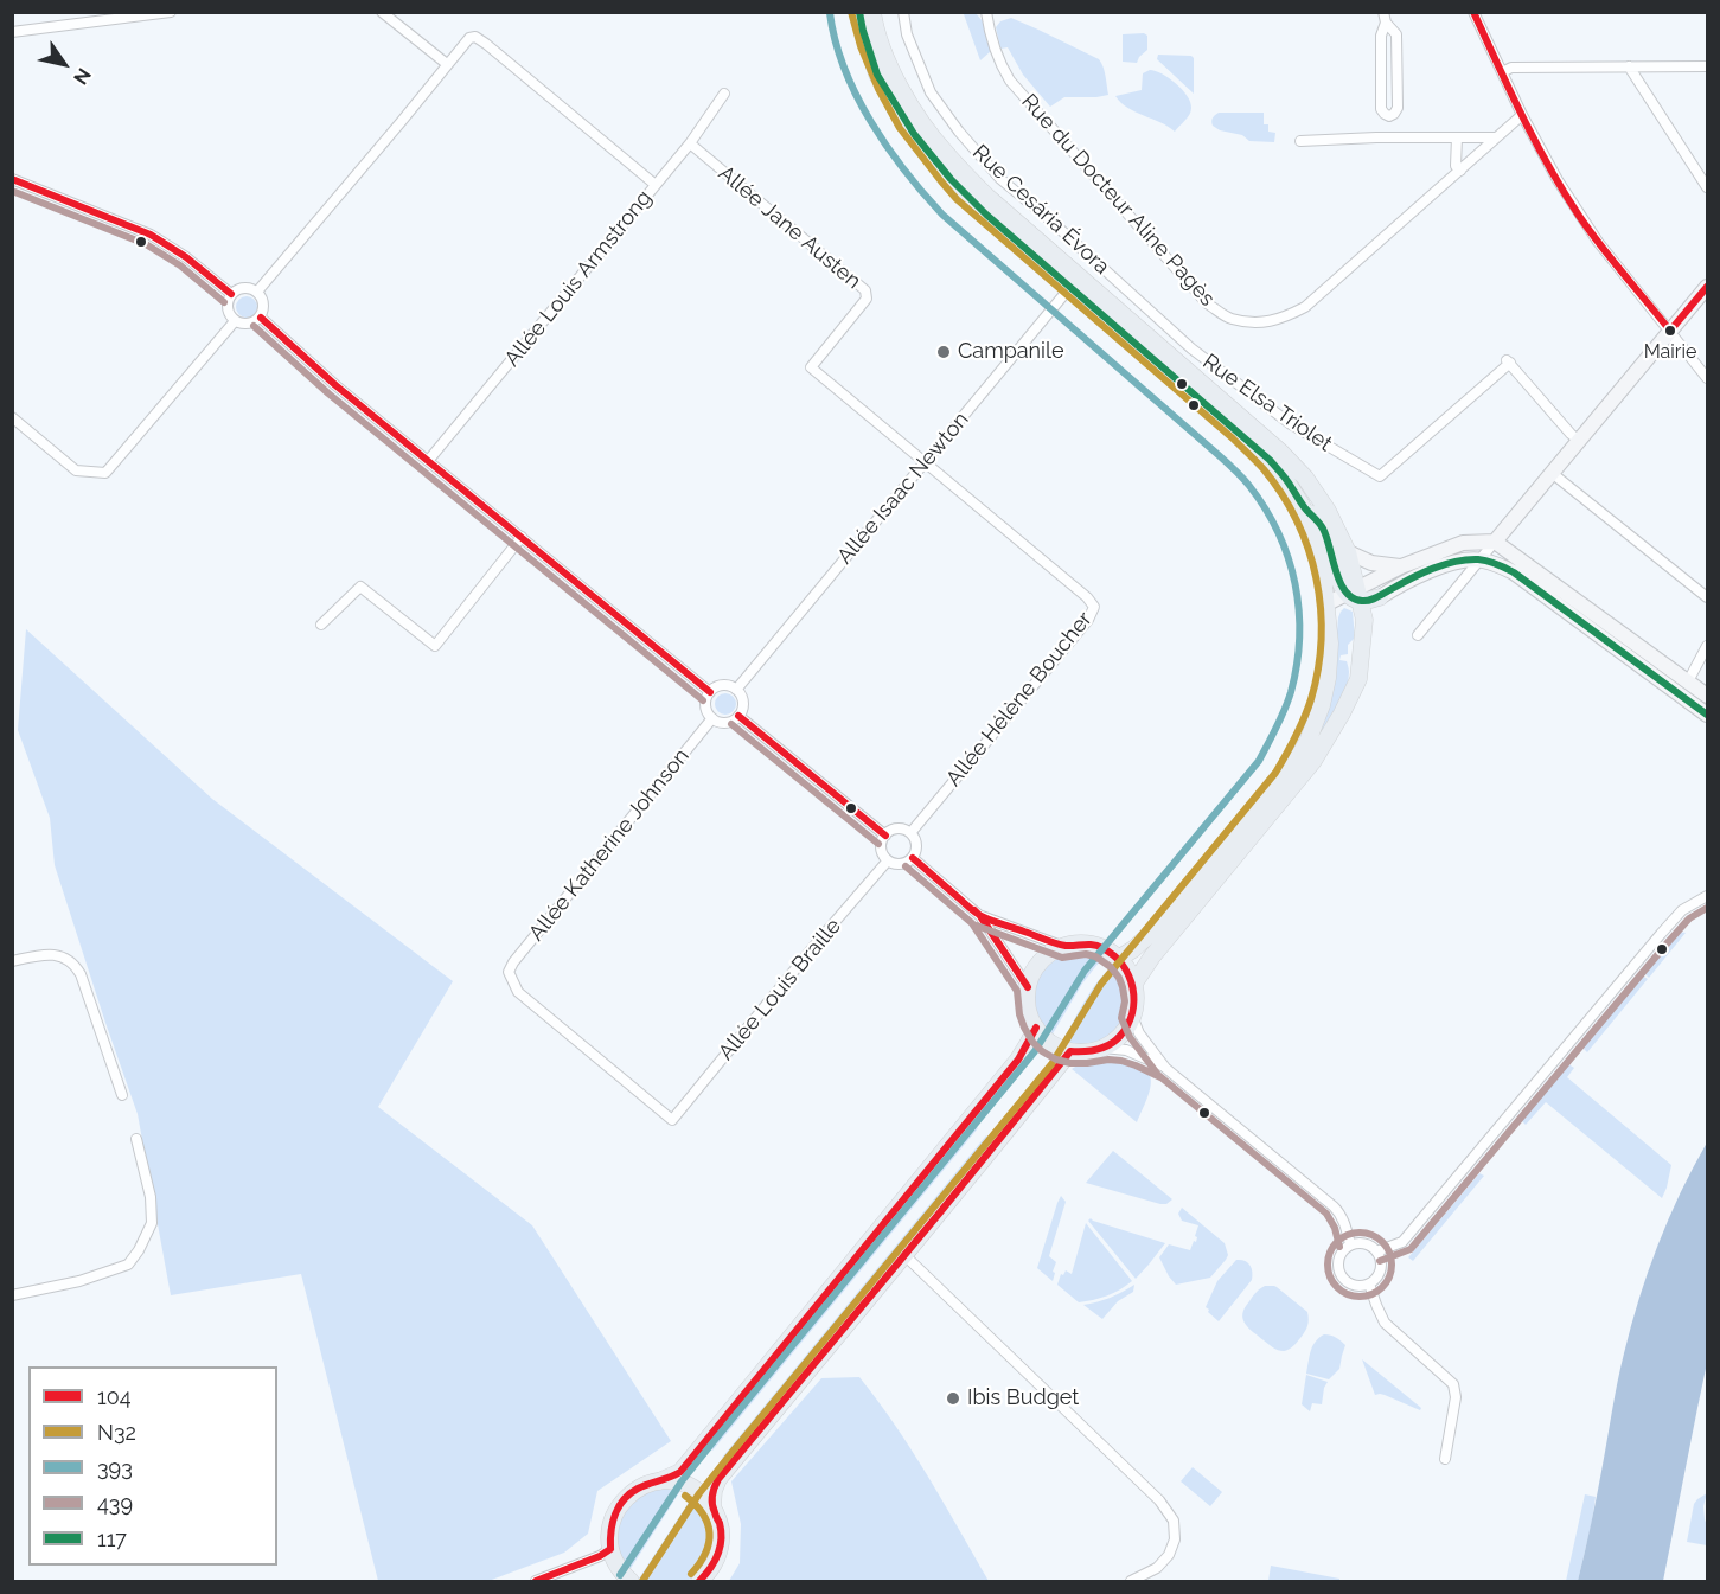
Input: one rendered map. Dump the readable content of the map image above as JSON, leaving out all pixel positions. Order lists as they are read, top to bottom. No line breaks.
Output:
{"streets":{"street":["Rue du Docteur Aline Pagès","Rue Cesária Évora","Allée Jane Austen","Allée Louis Armstrong","Rue Elsa Triolet","Allée Isaac Newton","Allée Hélène Boucher","Allée Katherine Johnson","Allée Louis Braille"]},"crossings":[["Rue Cesária Évora","Rue Elsa Triolet"],["Allée Jane Austen","Allée Louis Armstrong"],["Allée Jane Austen","Allée Isaac Newton"],["Allée Jane Austen","Allée Hélène Boucher"],["Allée Isaac Newton","Allée Hélène Boucher"],["Allée Isaac Newton","Allée Katherine Johnson"],["Allée Hélène Boucher","Allée Louis Braille"],["Allée Katherine Johnson","Allée Louis Braille"]],"places":["Mairie","Campanile","Ibis Budget"],"lines":["transit line 104","transit line N32","transit line 117","transit line 393","transit line 439"],"legend":["104","N32","393","439","117"],"north":"bottom right"}
